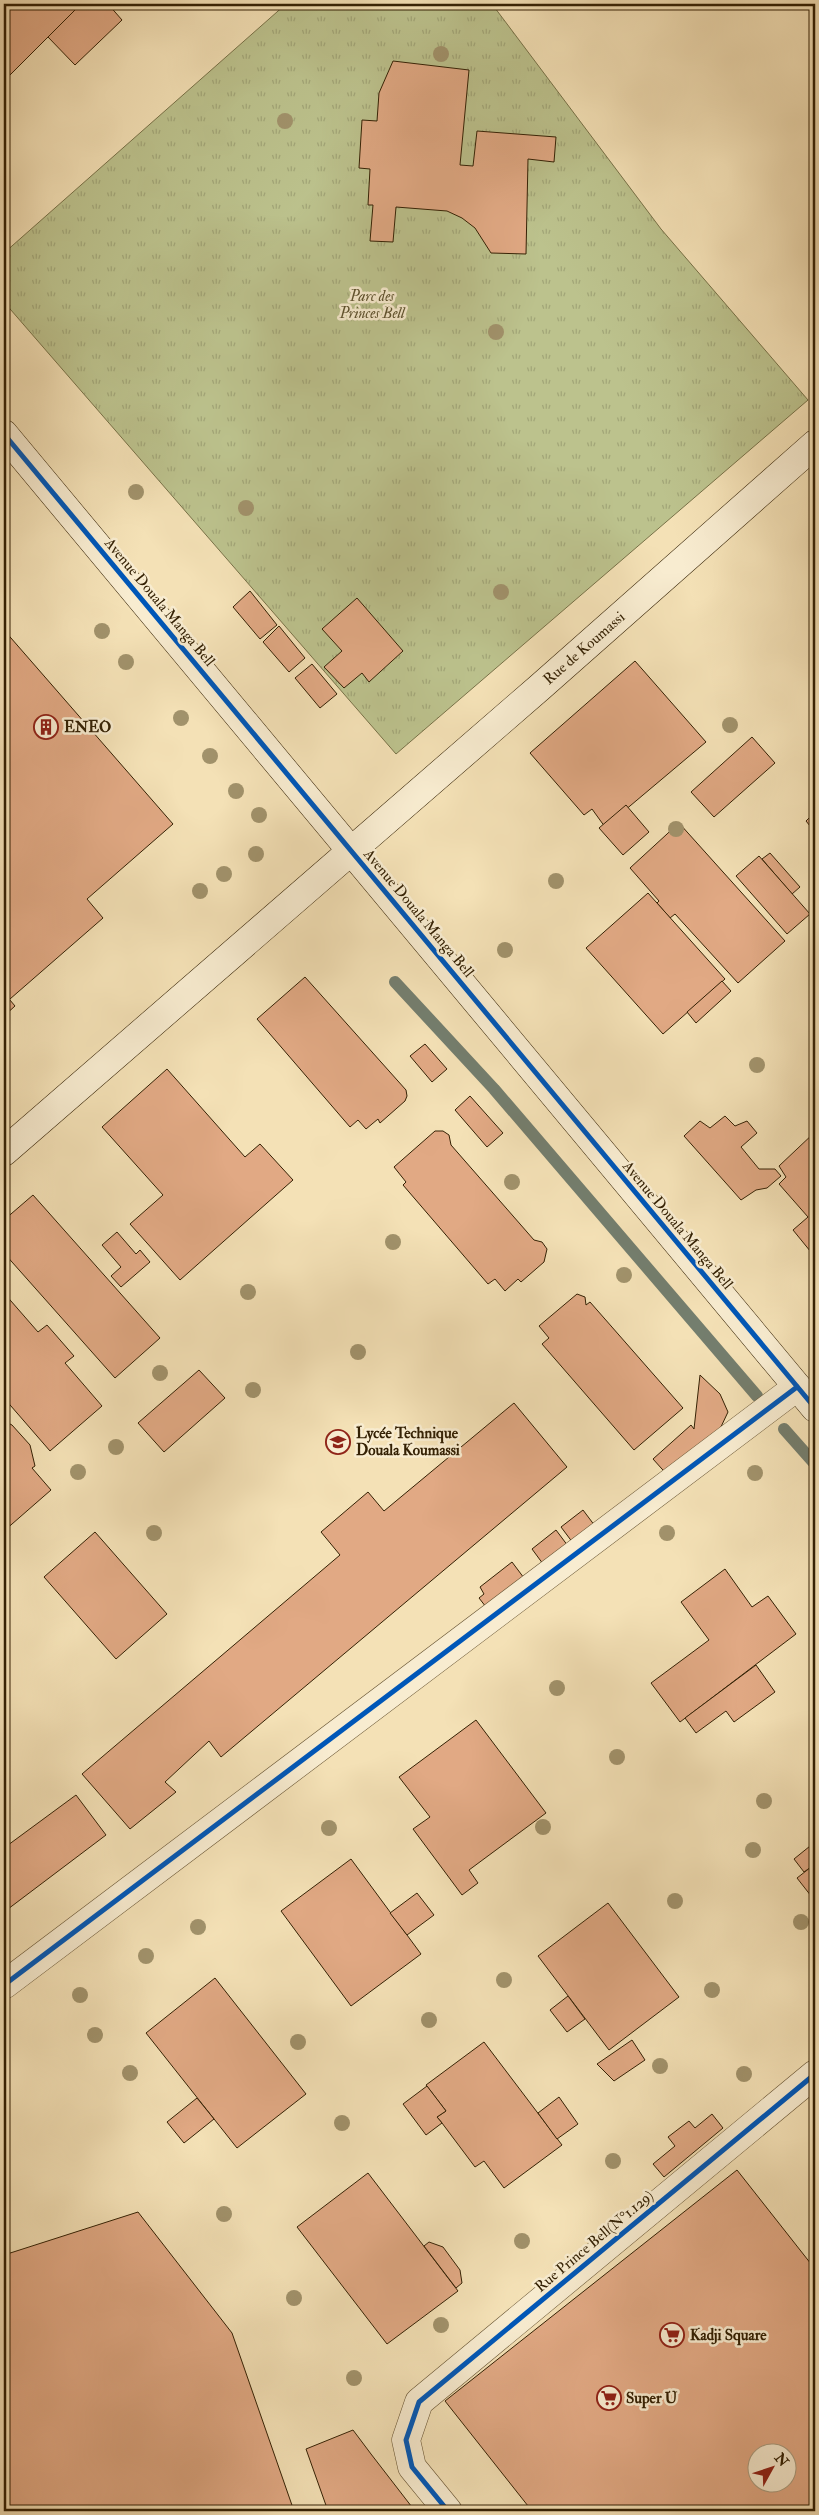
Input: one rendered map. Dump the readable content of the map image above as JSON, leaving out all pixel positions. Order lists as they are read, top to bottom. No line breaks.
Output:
{"streets":{"street":["Avenue Douala Manga Bell","Rue de Koumassi","Rue Prince Bell(N°1.129)"]},"crossings":[["Avenue Douala Manga Bell","Rue de Koumassi"]],"parks":["Parc des Princes Bell"],"places":{"building":["ENEO"],"school or university":["Lycée Technique Douala Koumassi"],"supermarket":["Kadji Square","Super U"]},"north":"top right"}
